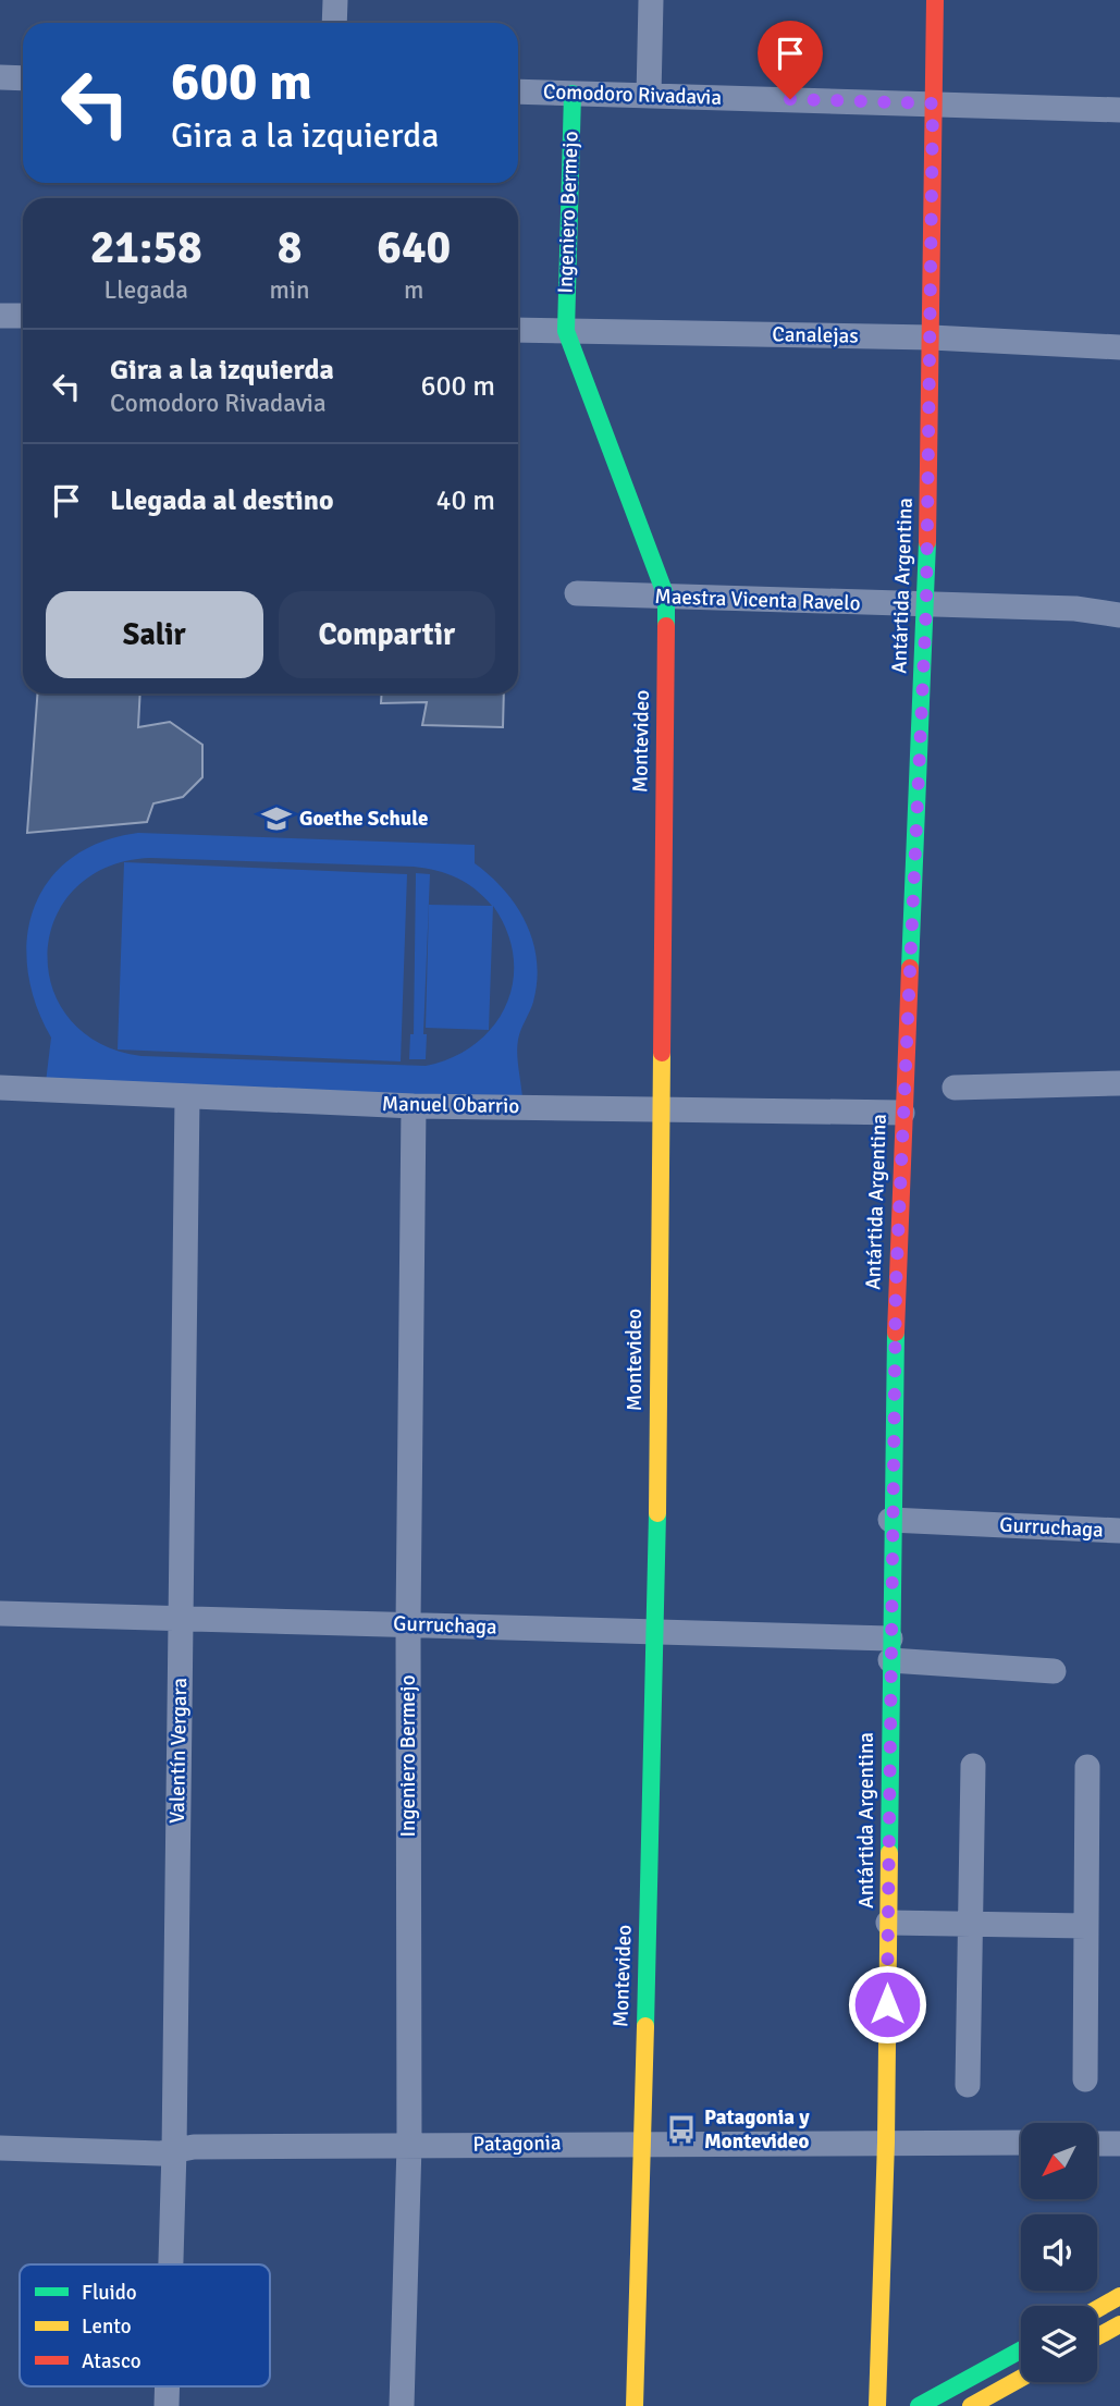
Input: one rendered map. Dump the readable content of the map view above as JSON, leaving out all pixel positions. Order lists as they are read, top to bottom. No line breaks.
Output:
{"streets":{"street":["Comodoro Rivadavia","Ingeniero Bermejo","Canalejas","Antártida Argentina","Maestra Vicenta Ravelo","Montevideo","Manuel Obarrio","Gurruchaga","Valentín Vergara","Patagonia"]},"crossings":[["Comodoro Rivadavia","Ingeniero Bermejo"],["Comodoro Rivadavia","Antártida Argentina"],["Ingeniero Bermejo","Canalejas"],["Ingeniero Bermejo","Montevideo"],["Ingeniero Bermejo","Manuel Obarrio"],["Ingeniero Bermejo","Gurruchaga"],["Ingeniero Bermejo","Patagonia"],["Canalejas","Antártida Argentina"],["Canalejas","Montevideo"],["Antártida Argentina","Maestra Vicenta Ravelo"],["Antártida Argentina","Manuel Obarrio"],["Antártida Argentina","Gurruchaga"],["Antártida Argentina","Patagonia"],["Maestra Vicenta Ravelo","Montevideo"],["Montevideo","Manuel Obarrio"],["Montevideo","Gurruchaga"],["Montevideo","Patagonia"],["Manuel Obarrio","Valentín Vergara"],["Gurruchaga","Valentín Vergara"],["Valentín Vergara","Patagonia"]],"places":{"school or university":["Goethe Schule"],"bus stop":["Patagonia y Montevideo"]},"legend":["Fluido","Lento","Atasco"],"north":"bottom left","page":{"turn":["600 m","Gira a la izquierda"],"eta":["21:58","Llegada","8","min","640","m"],"list":[{"name":"Gira a la izquierda","note":"Comodoro Rivadavia","value":"600 m"},{"name":"Llegada al destino","value":"40 m"}],"buttons":["Salir","Compartir"]}}
